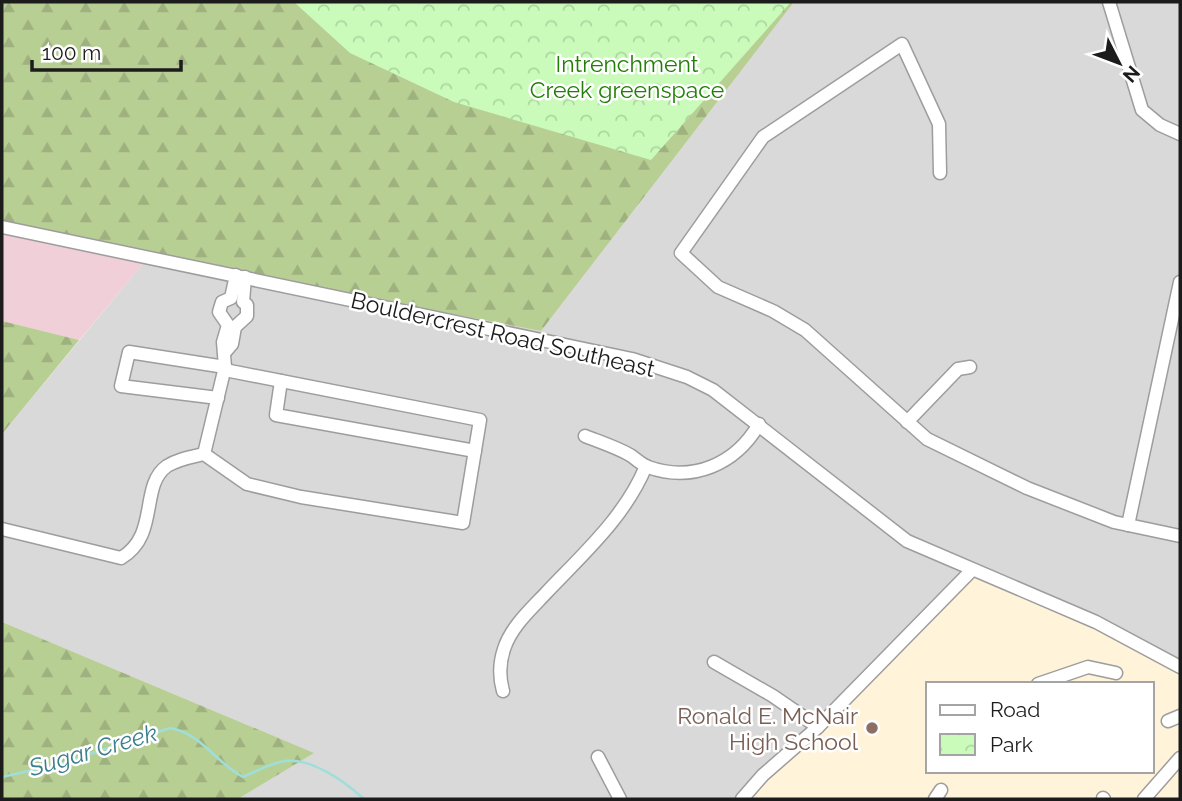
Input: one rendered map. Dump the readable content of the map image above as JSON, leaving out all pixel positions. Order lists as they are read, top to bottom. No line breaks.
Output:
{"streets":{"street":["Bouldercrest Road Southeast"]},"water":["Sugar Creek"],"parks":["Intrenchment Creek greenspace"],"places":["Ronald E. McNair High School"],"legend":["Road","Park"],"scale_bar":"100 m","north":"bottom right"}
